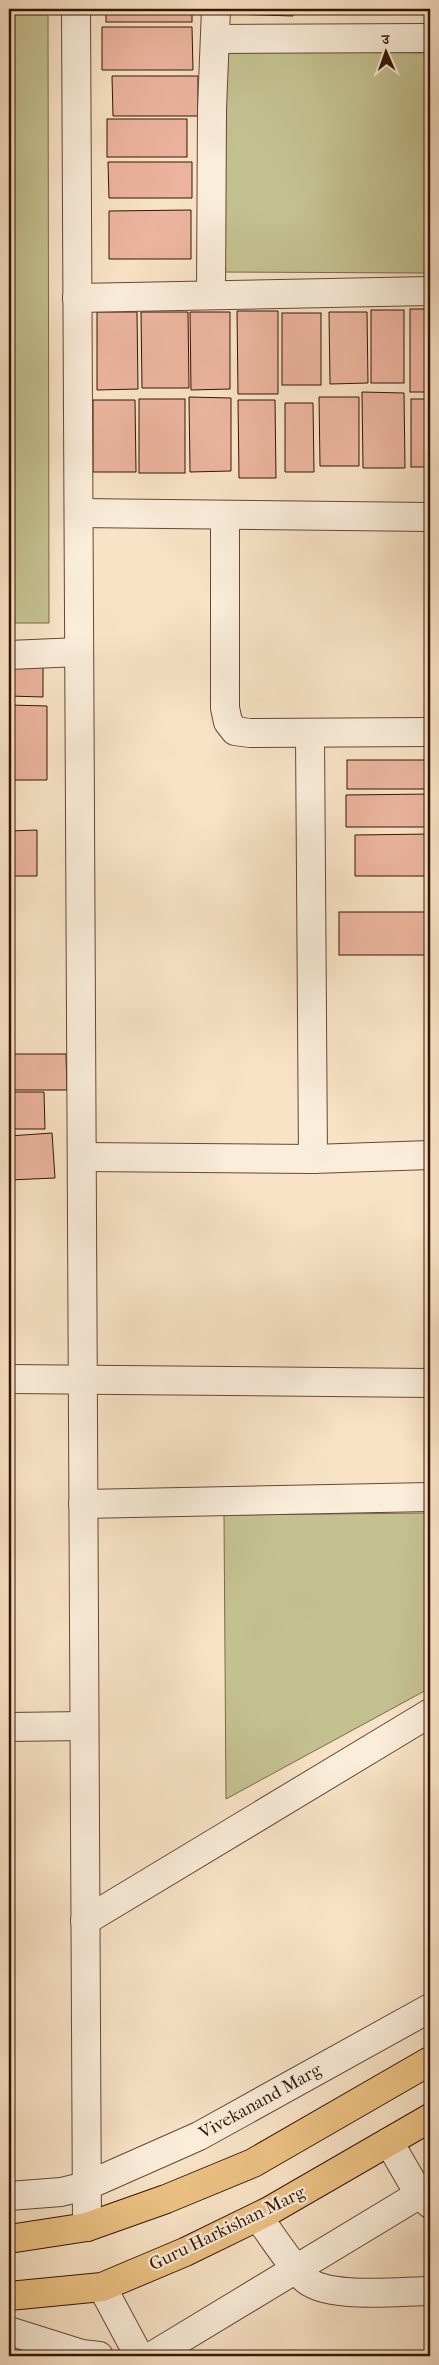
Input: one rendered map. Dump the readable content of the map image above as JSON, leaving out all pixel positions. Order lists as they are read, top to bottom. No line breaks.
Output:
{"streets":{"main road":["Guru Harkishan Marg"],"street":["Vivekanand Marg"]},"north":"top"}
